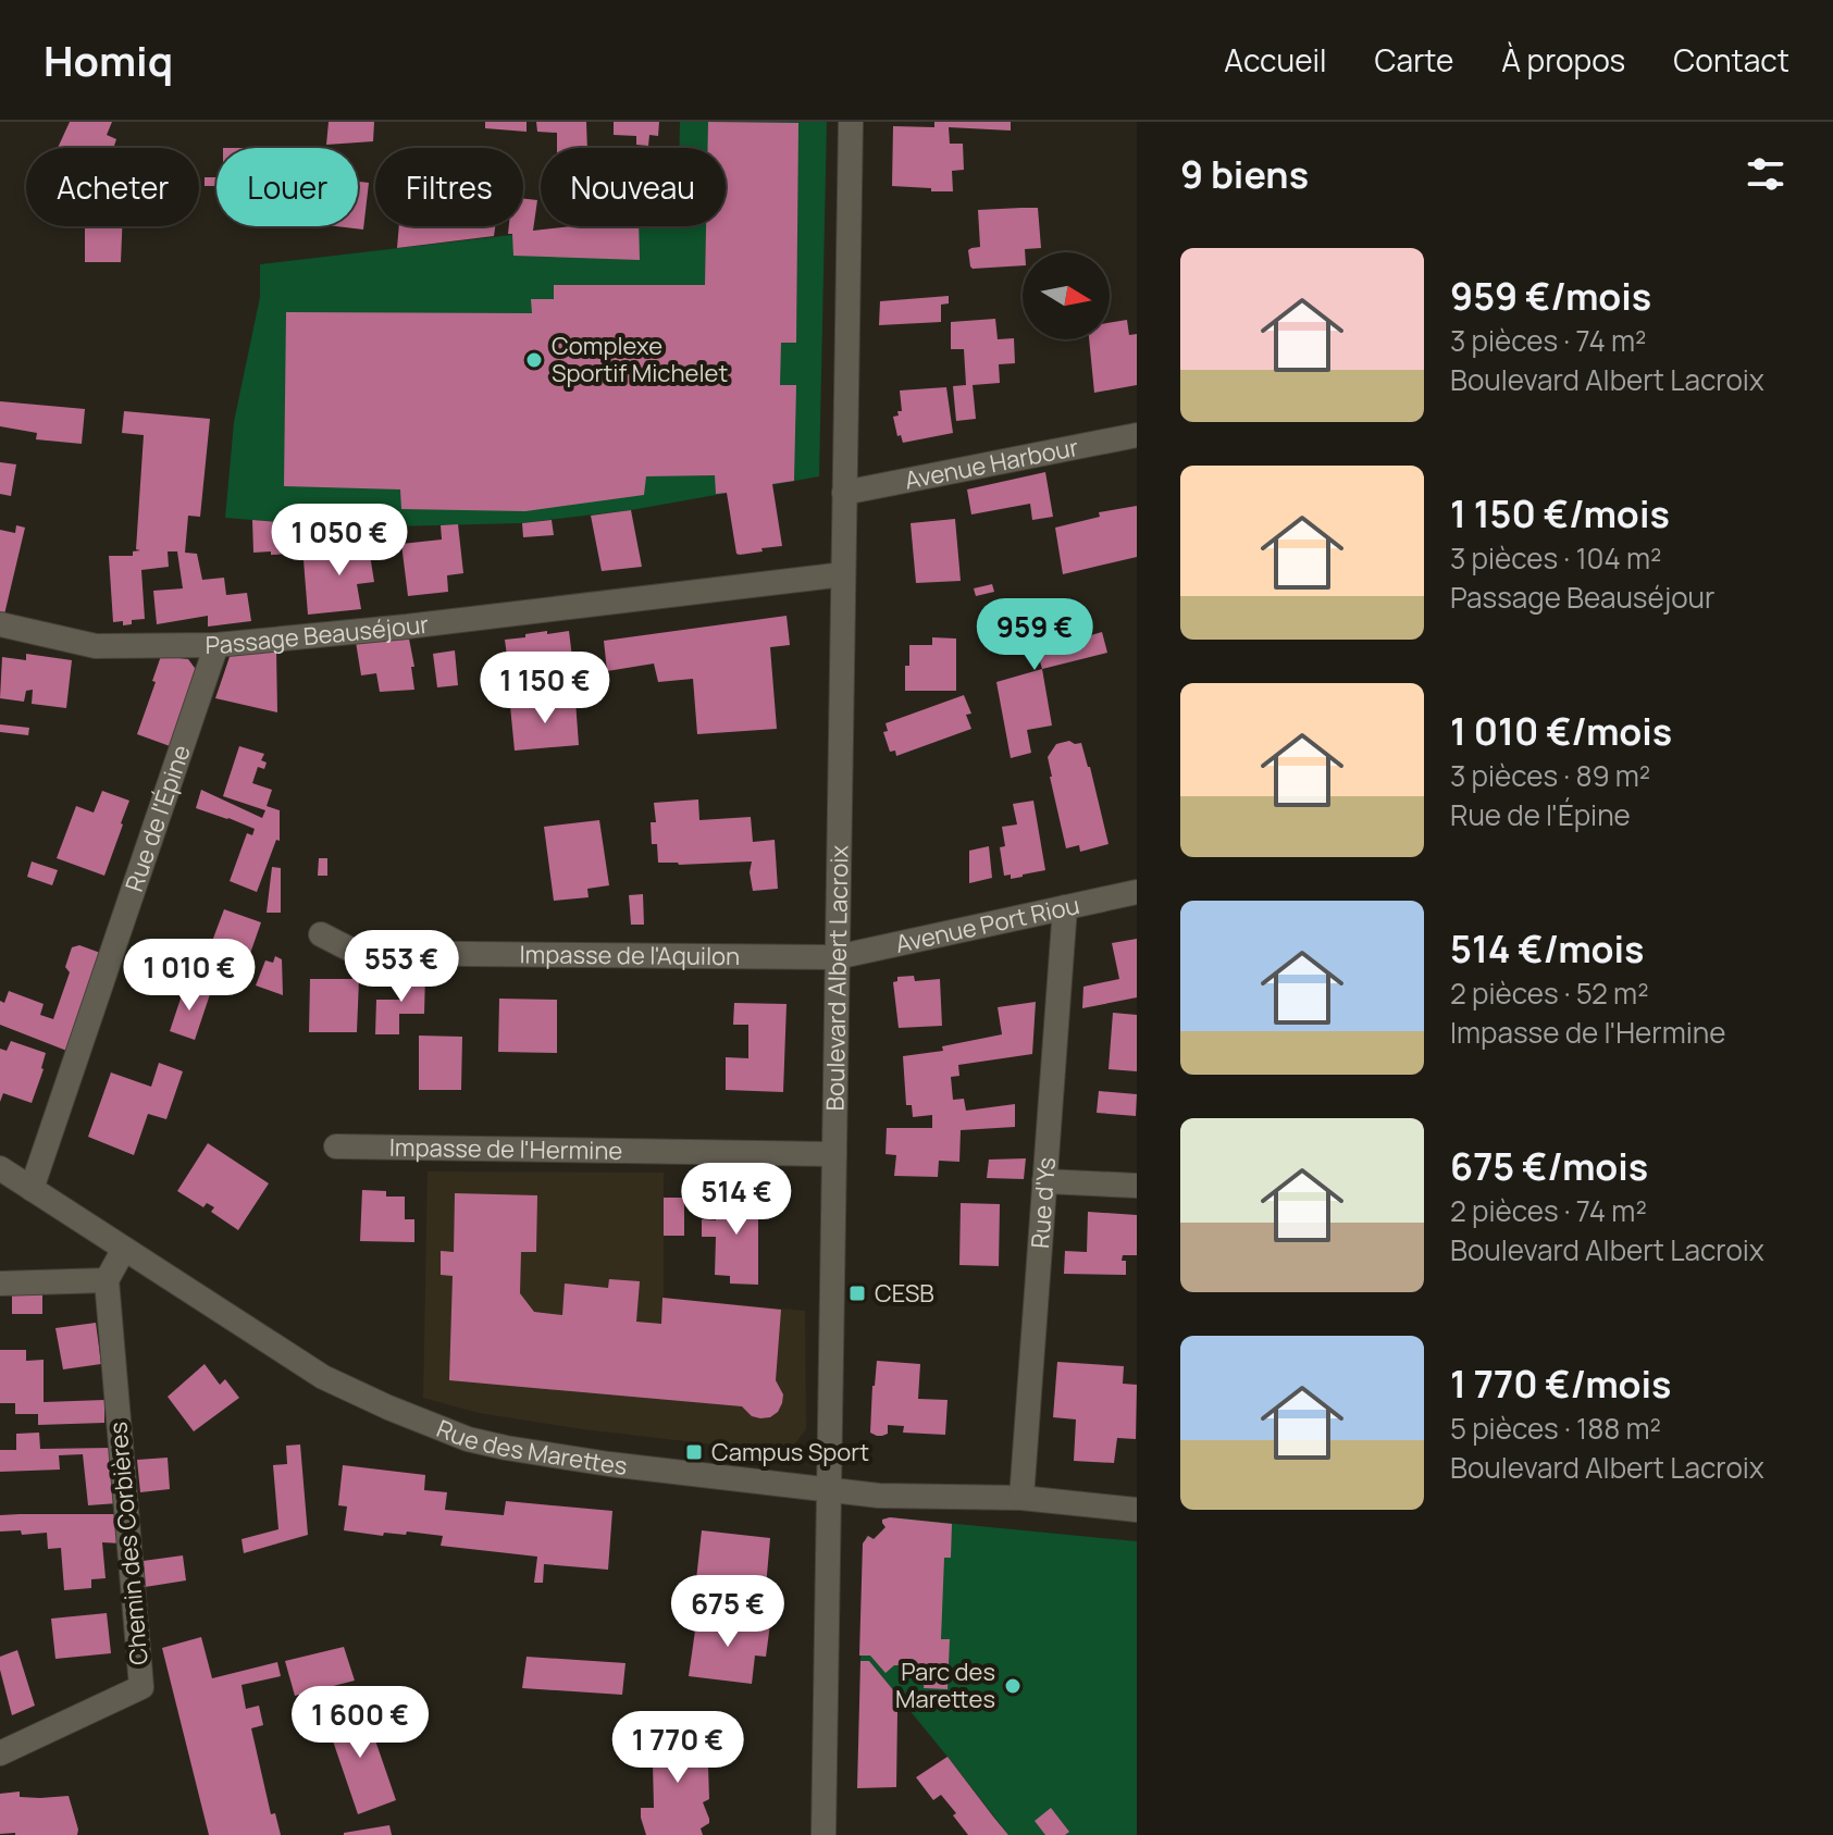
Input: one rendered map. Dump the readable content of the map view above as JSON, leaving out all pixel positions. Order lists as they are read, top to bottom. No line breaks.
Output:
{"streets":{"street":["Avenue Harbour","Passage Beauséjour","Rue de l'Épine","Avenue Port Riou","Impasse de l'Aquilon","Boulevard Albert Lacroix","Impasse de l'Hermine","Rue d'Ys","Rue des Marettes","Chemin des Corbières"]},"crossings":[["Avenue Harbour","Boulevard Albert Lacroix"],["Passage Beauséjour","Rue de l'Épine"],["Passage Beauséjour","Boulevard Albert Lacroix"],["Rue de l'Épine","Rue des Marettes"],["Avenue Port Riou","Impasse de l'Aquilon"],["Avenue Port Riou","Boulevard Albert Lacroix"],["Avenue Port Riou","Rue d'Ys"],["Impasse de l'Aquilon","Boulevard Albert Lacroix"],["Boulevard Albert Lacroix","Impasse de l'Hermine"],["Boulevard Albert Lacroix","Rue des Marettes"],["Rue d'Ys","Rue des Marettes"]],"places":{"other":["Complexe Sportif Michelet","Parc des Marettes"],"transit":["CESB","Campus Sport"]},"north":"right","page":{"header":"Homiq","nav":["Accueil","Carte","À propos","Contact"],"heading":"9 biens","chip":["Acheter","Louer","Filtres","Nouveau"],"list":[{"name":"959 €/mois","note":"3 pièces · 74 m² · Boulevard Albert Lacroix"},{"name":"1 150 €/mois","note":"3 pièces · 104 m² · Passage Beauséjour"},{"name":"1 010 €/mois","note":"3 pièces · 89 m² · Rue de l'Épine"},{"name":"514 €/mois","note":"2 pièces · 52 m² · Impasse de l'Hermine"},{"name":"675 €/mois","note":"2 pièces · 74 m² · Boulevard Albert Lacroix"},{"name":"1 770 €/mois","note":"5 pièces · 188 m² · Boulevard Albert Lacroix"}],"price":["1 050 €","959 €","1 150 €","553 €","1 010 €","514 €","675 €","1 600 €","1 770 €"]}}
